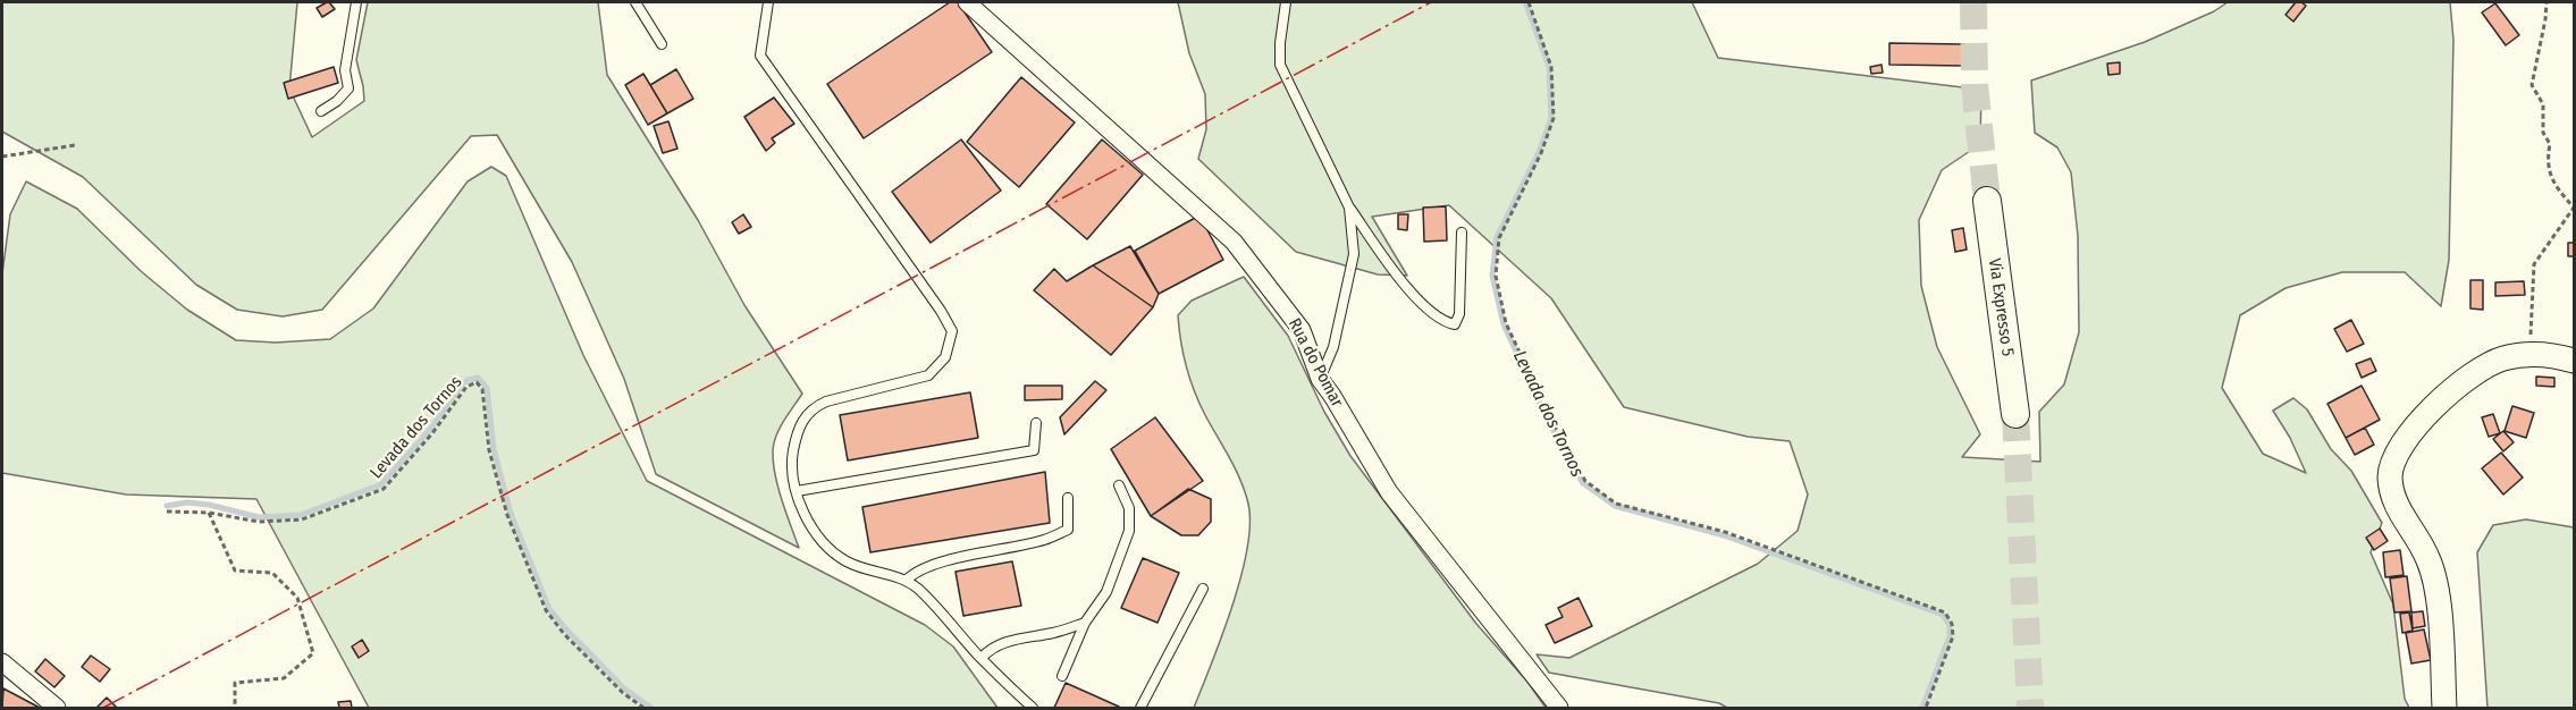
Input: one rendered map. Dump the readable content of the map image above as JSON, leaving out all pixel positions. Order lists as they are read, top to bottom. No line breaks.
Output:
{"streets":{"main road":["Via Expresso 5"],"street":["Rua do Pomar"],"path":["Levada dos Tornos"]},"water":["Levada dos Tornos"]}
